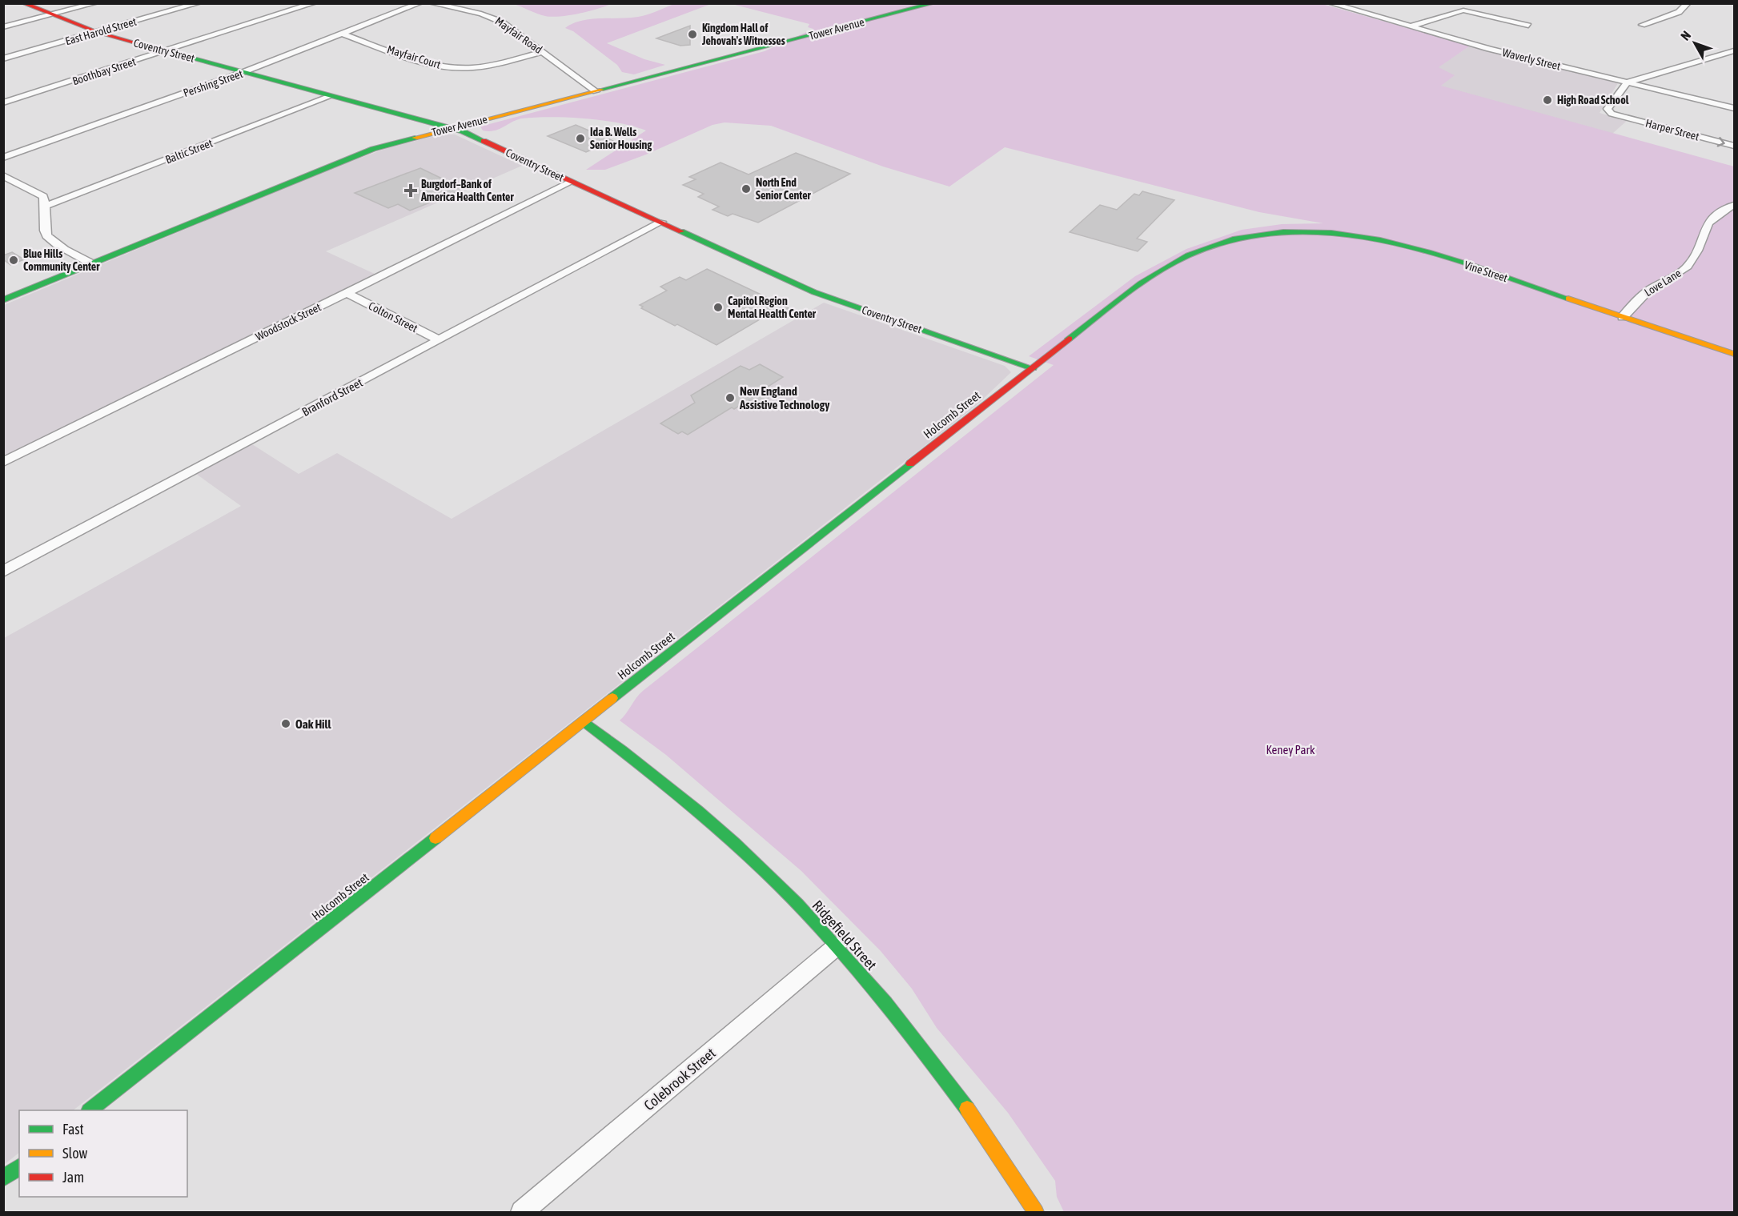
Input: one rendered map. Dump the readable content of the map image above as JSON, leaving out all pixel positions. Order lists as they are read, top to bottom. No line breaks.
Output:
{"streets":{"street":["Tower Avenue","East Harold Street","Mayfair Road","Coventry Street","Mayfair Court","Waverly Street","Boothbay Street","Pershing Street","Harper Street","Baltic Street","Vine Street","Love Lane","Colton Street","Woodstock Street","Branford Street","Holcomb Street","Ridgefield Street","Colebrook Street"]},"crossings":[["Tower Avenue","Mayfair Road"],["Tower Avenue","Coventry Street"],["East Harold Street","Coventry Street"],["Mayfair Road","Mayfair Court"],["Coventry Street","Boothbay Street"],["Coventry Street","Pershing Street"],["Coventry Street","Baltic Street"],["Coventry Street","Woodstock Street"],["Coventry Street","Branford Street"],["Coventry Street","Holcomb Street"],["Mayfair Court","Pershing Street"],["Waverly Street","Harper Street"],["Vine Street","Love Lane"],["Vine Street","Holcomb Street"],["Colton Street","Woodstock Street"],["Colton Street","Branford Street"],["Holcomb Street","Ridgefield Street"],["Ridgefield Street","Colebrook Street"]],"parks":["Keney Park"],"places":{"other":["Kingdom Hall of Jehovah's Witnesses","High Road School","Ida B. Wells Senior Housing","North End Senior Center","Blue Hills Community Center","Capitol Region Mental Health Center","New England Assistive Technology","Oak Hill"],"health":["Burgdorf–Bank of America Health Center"]},"legend":["Fast","Slow","Jam"],"north":"top left"}
